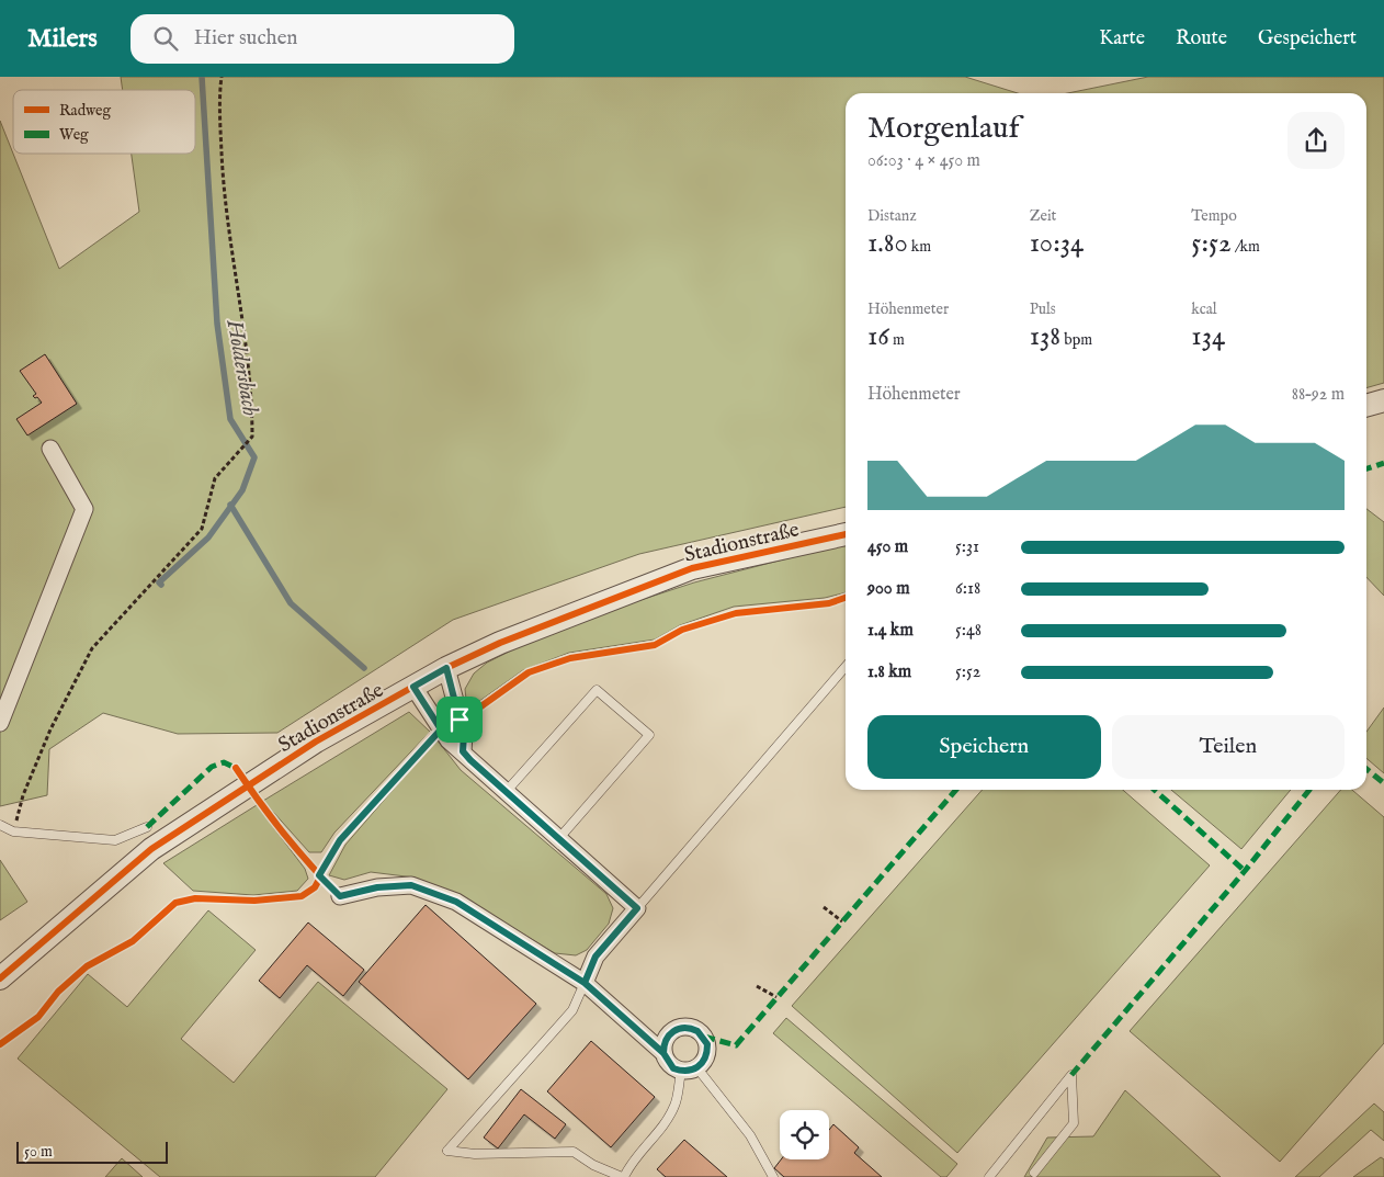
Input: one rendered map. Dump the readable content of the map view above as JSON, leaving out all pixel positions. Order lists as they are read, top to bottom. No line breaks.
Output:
{"streets":{"street":["Stadionstraße"]},"water":["Holdersbach"],"legend":["Radweg","Weg"],"scale_bar":"50 m","page":{"header":"Milers","search":"Hier suchen","nav":["Karte","Route","Gespeichert"],"heading":["Morgenlauf","06:03 · 4 × 450 m"],"stats":[["Distanz","1.80 km"],["Zeit","10:34"],["Tempo","5:52 /km"],["Höhenmeter","16 m"],["Puls","138 bpm"],["kcal","134"]],"chart":["Höhenmeter","88–92 m"],"list":[{"name":"450 m","note":"5:31"},{"name":"900 m","note":"6:18"},{"name":"1.4 km","note":"5:48"},{"name":"1.8 km","note":"5:52"}],"buttons":["Speichern","Teilen"],"scale":"50 m"}}
